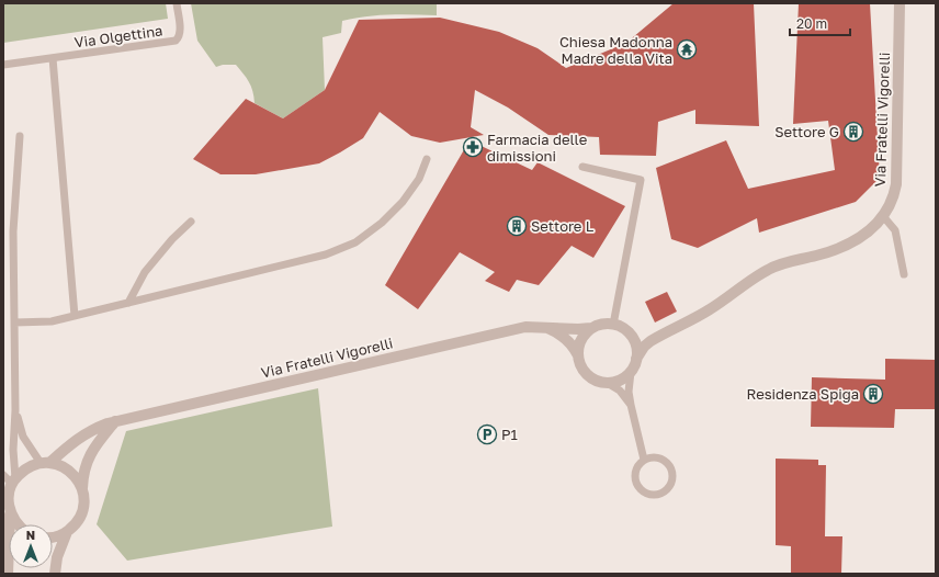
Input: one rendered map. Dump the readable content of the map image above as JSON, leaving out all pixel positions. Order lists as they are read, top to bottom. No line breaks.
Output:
{"streets":{"street":["Via Fratelli Vigorelli"],"lane":["Via Olgettina"]},"places":{"temple":["Chiesa Madonna Madre della Vita"],"building":["Settore G","Settore L","Residenza Spiga"],"pharmacy":["Farmacia delle dimissioni"],"parking":["P1"]},"scale_bar":"20 m","north":"top"}
